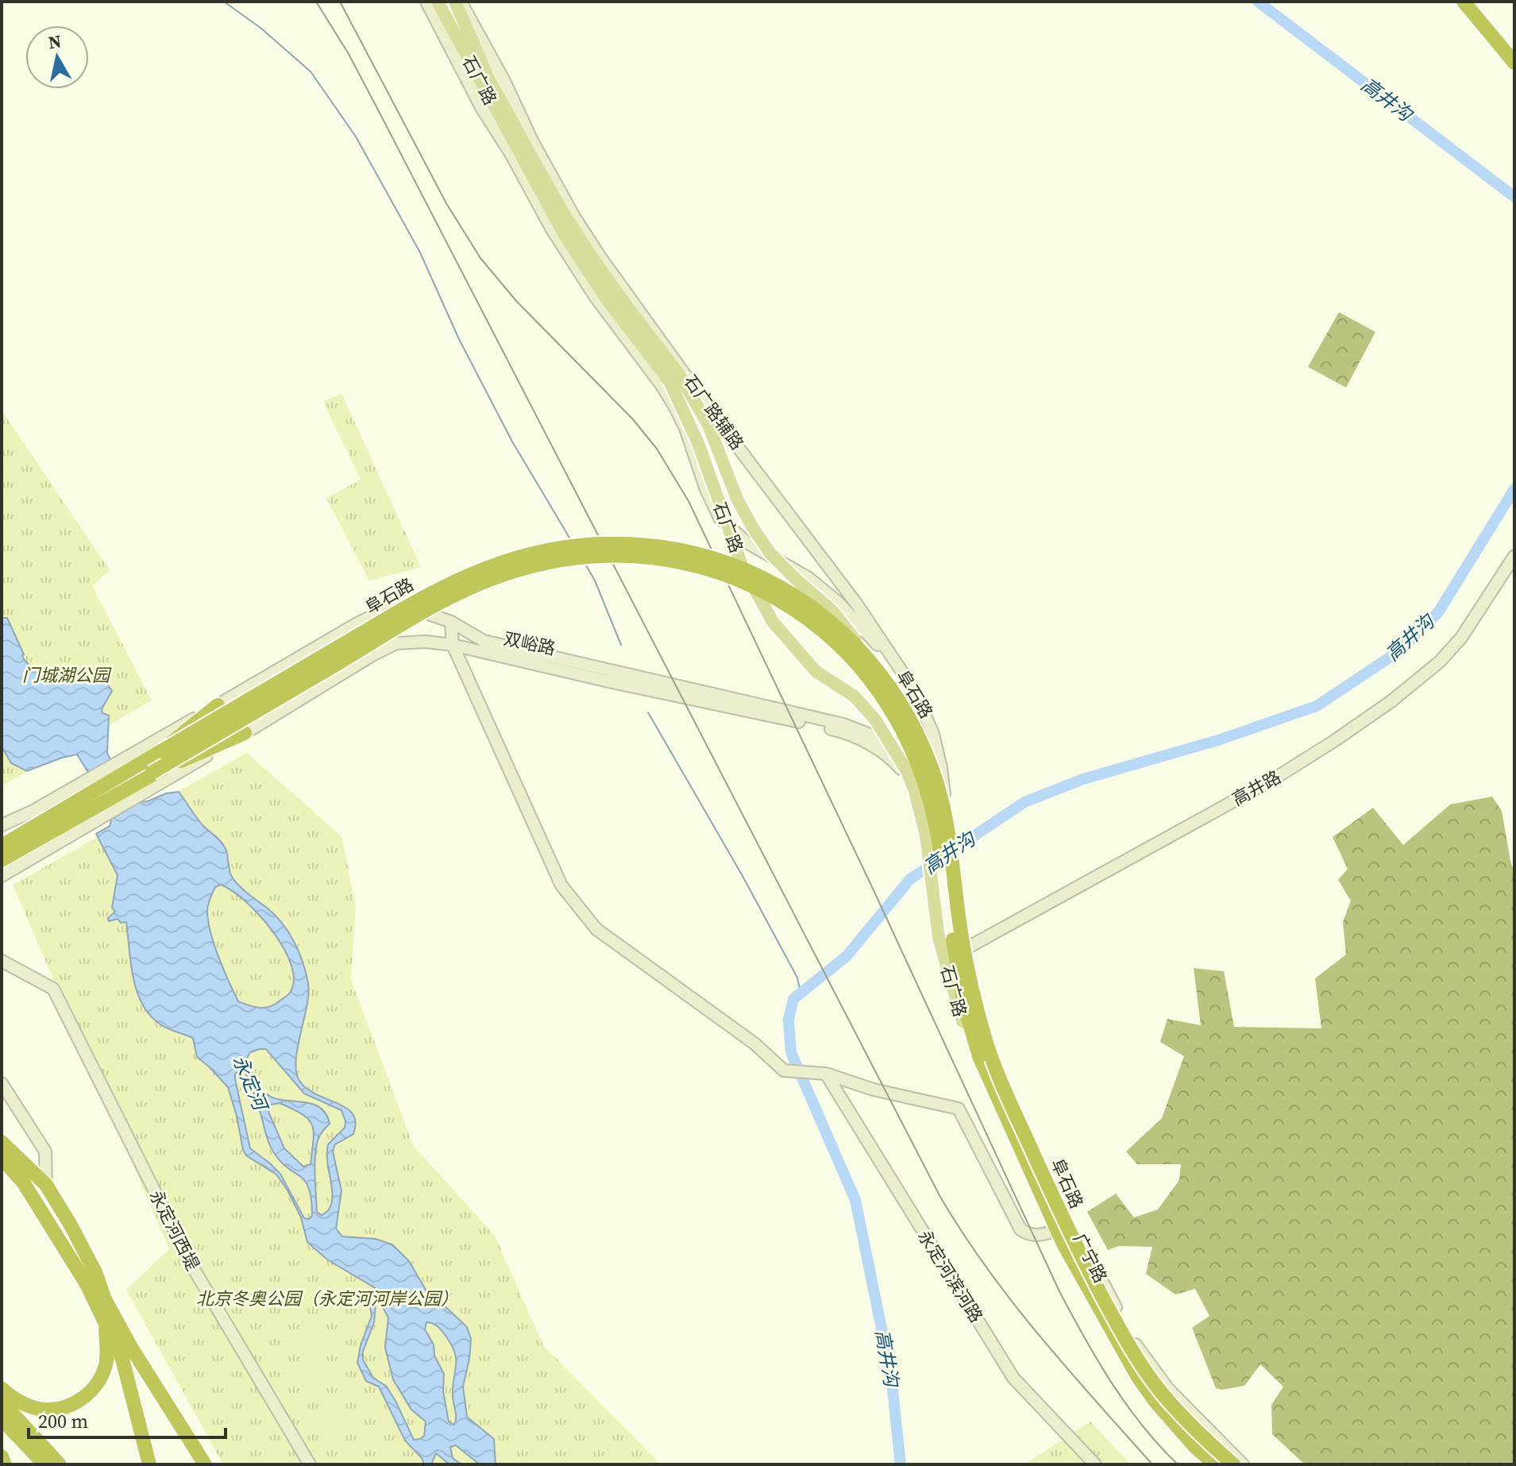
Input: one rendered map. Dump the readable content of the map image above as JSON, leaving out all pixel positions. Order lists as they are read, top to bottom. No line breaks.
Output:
{"streets":{"highway":["阜石路"],"main road":["石广路"],"street":["石广路辅路","双峪路","高井路","永定河西堤","广宁路","永定河滨河路"]},"crossings":[["石广路","阜石路"],["石广路辅路","双峪路"],["双峪路","高井路"],["双峪路","广宁路"],["高井路","广宁路"]],"water":["高井沟","永定河"],"parks":["门城湖公园","北京冬奥公园（永定河河岸公园）"],"scale_bar":"200 m","north":"top"}
